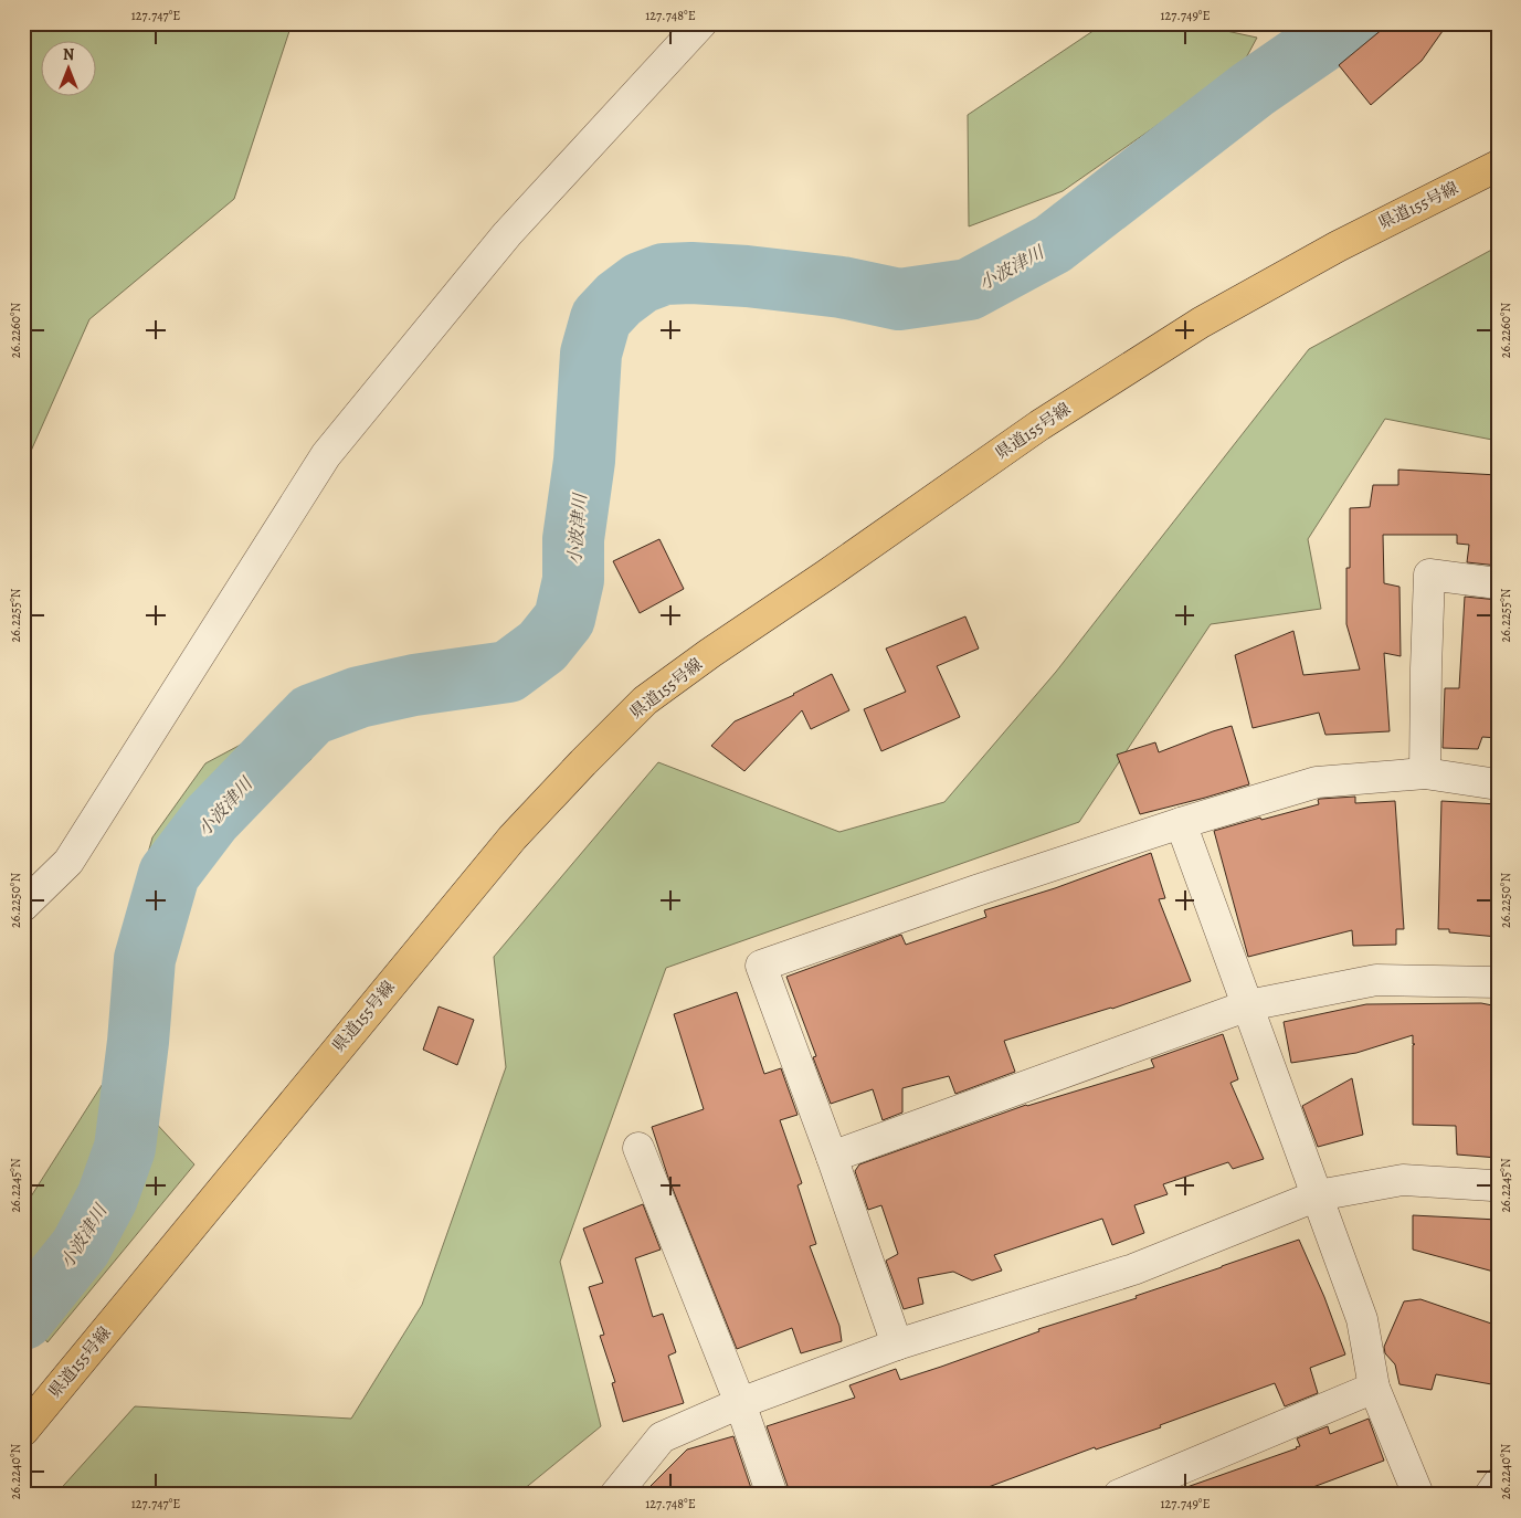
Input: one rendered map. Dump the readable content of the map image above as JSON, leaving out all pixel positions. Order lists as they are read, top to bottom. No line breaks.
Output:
{"streets":{"main road":["県道155号線"]},"water":["小波津川"],"north":"top","coordinates":["127.747°E","127.748°E","127.749°E","26.2260°N","26.2255°N","26.2250°N","26.2245°N","26.2240°N"]}
